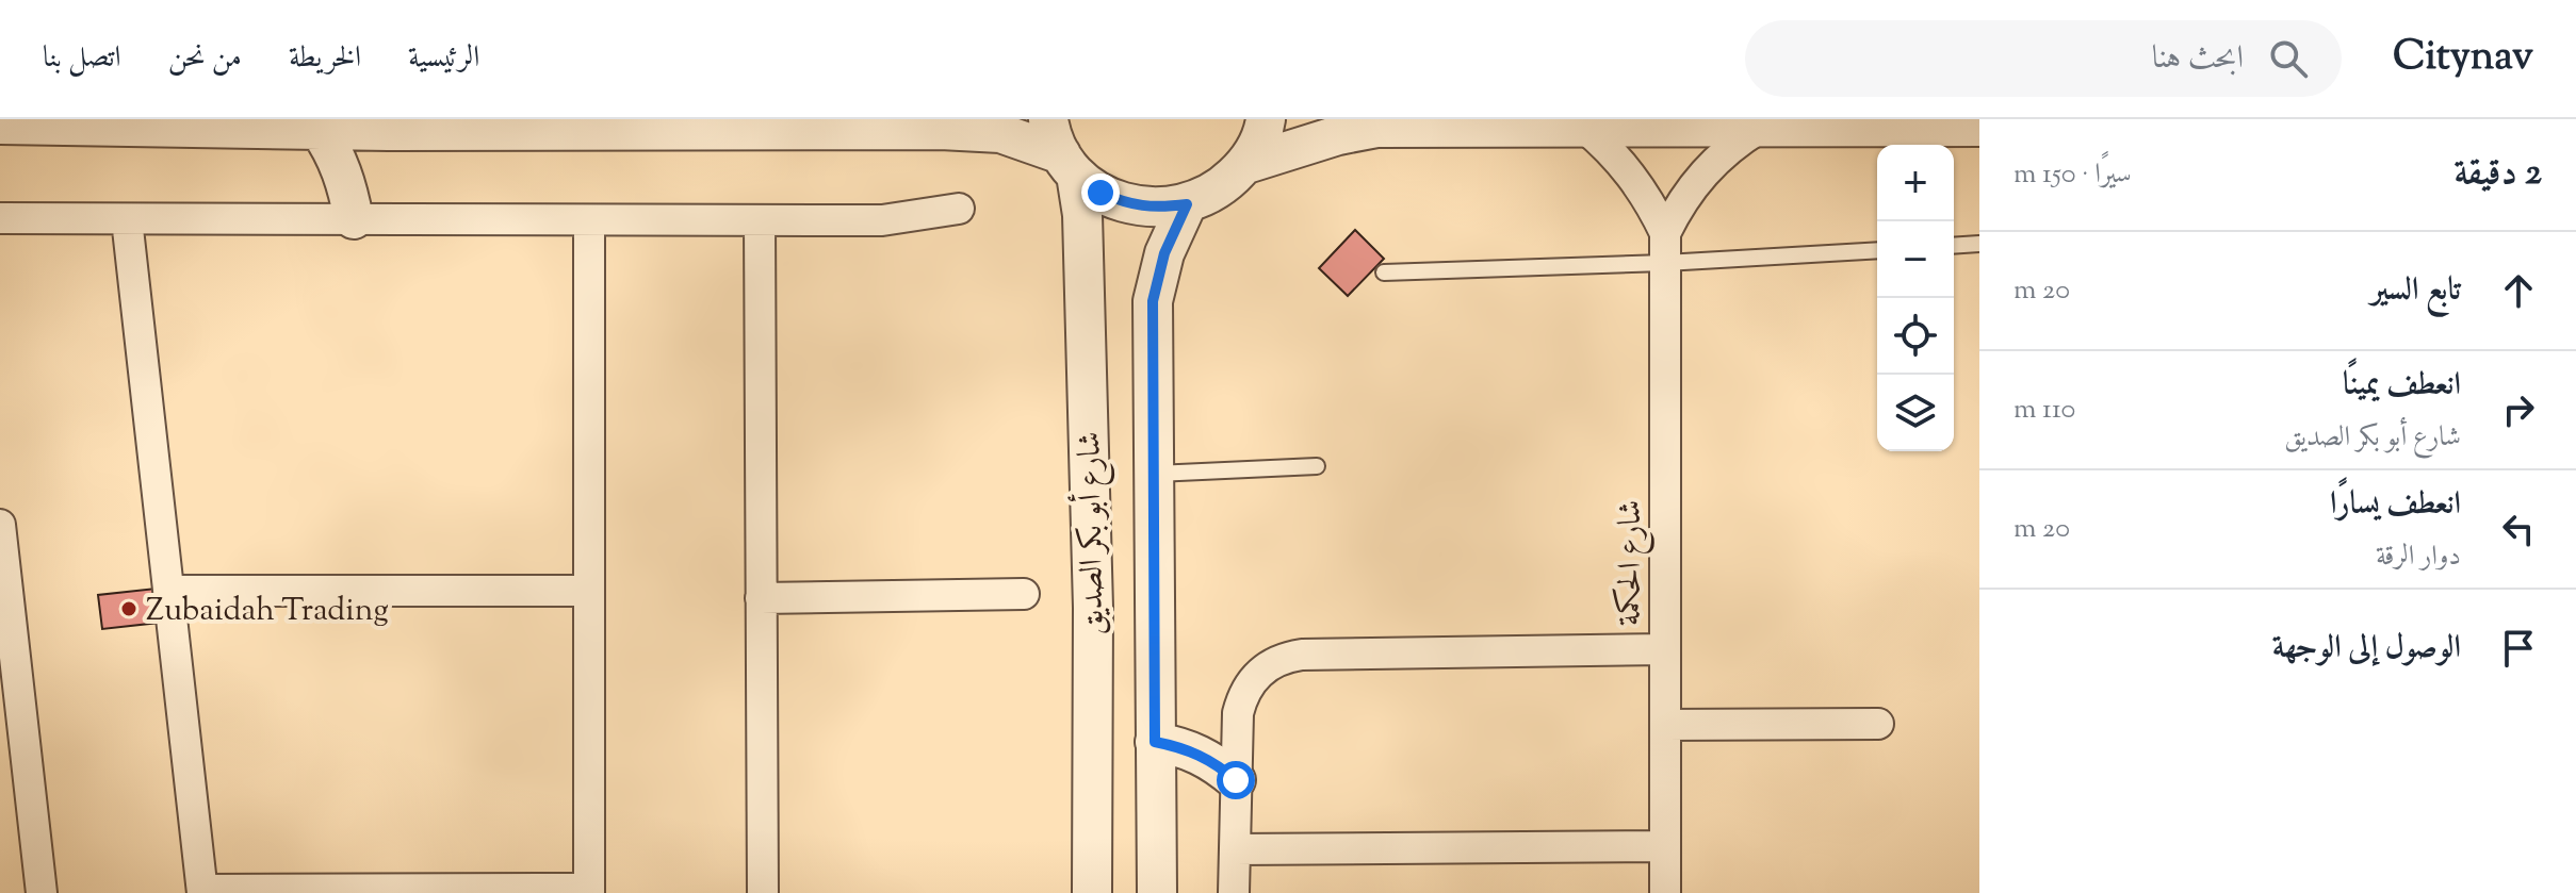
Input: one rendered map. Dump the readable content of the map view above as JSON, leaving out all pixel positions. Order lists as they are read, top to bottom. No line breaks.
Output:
{"streets":{"street":["شارع أبو بكر الصديق","شارع الحكمة"]},"places":["Zubaidah Trading"],"page":{"header":"Citynav","search":"ابحث هنا","nav":["الرئيسية","الخريطة","من نحن","اتصل بنا"],"heading":["2 دقيقة","سيرًا · 150 m"],"map_buttons":["+","−"],"list":[["تابع السير","20 m"],["انعطف يمينًا","شارع أبو بكر الصديق","110 m"],["انعطف يسارًا","دوار الرقة","20 m"],"الوصول إلى الوجهة"]}}
